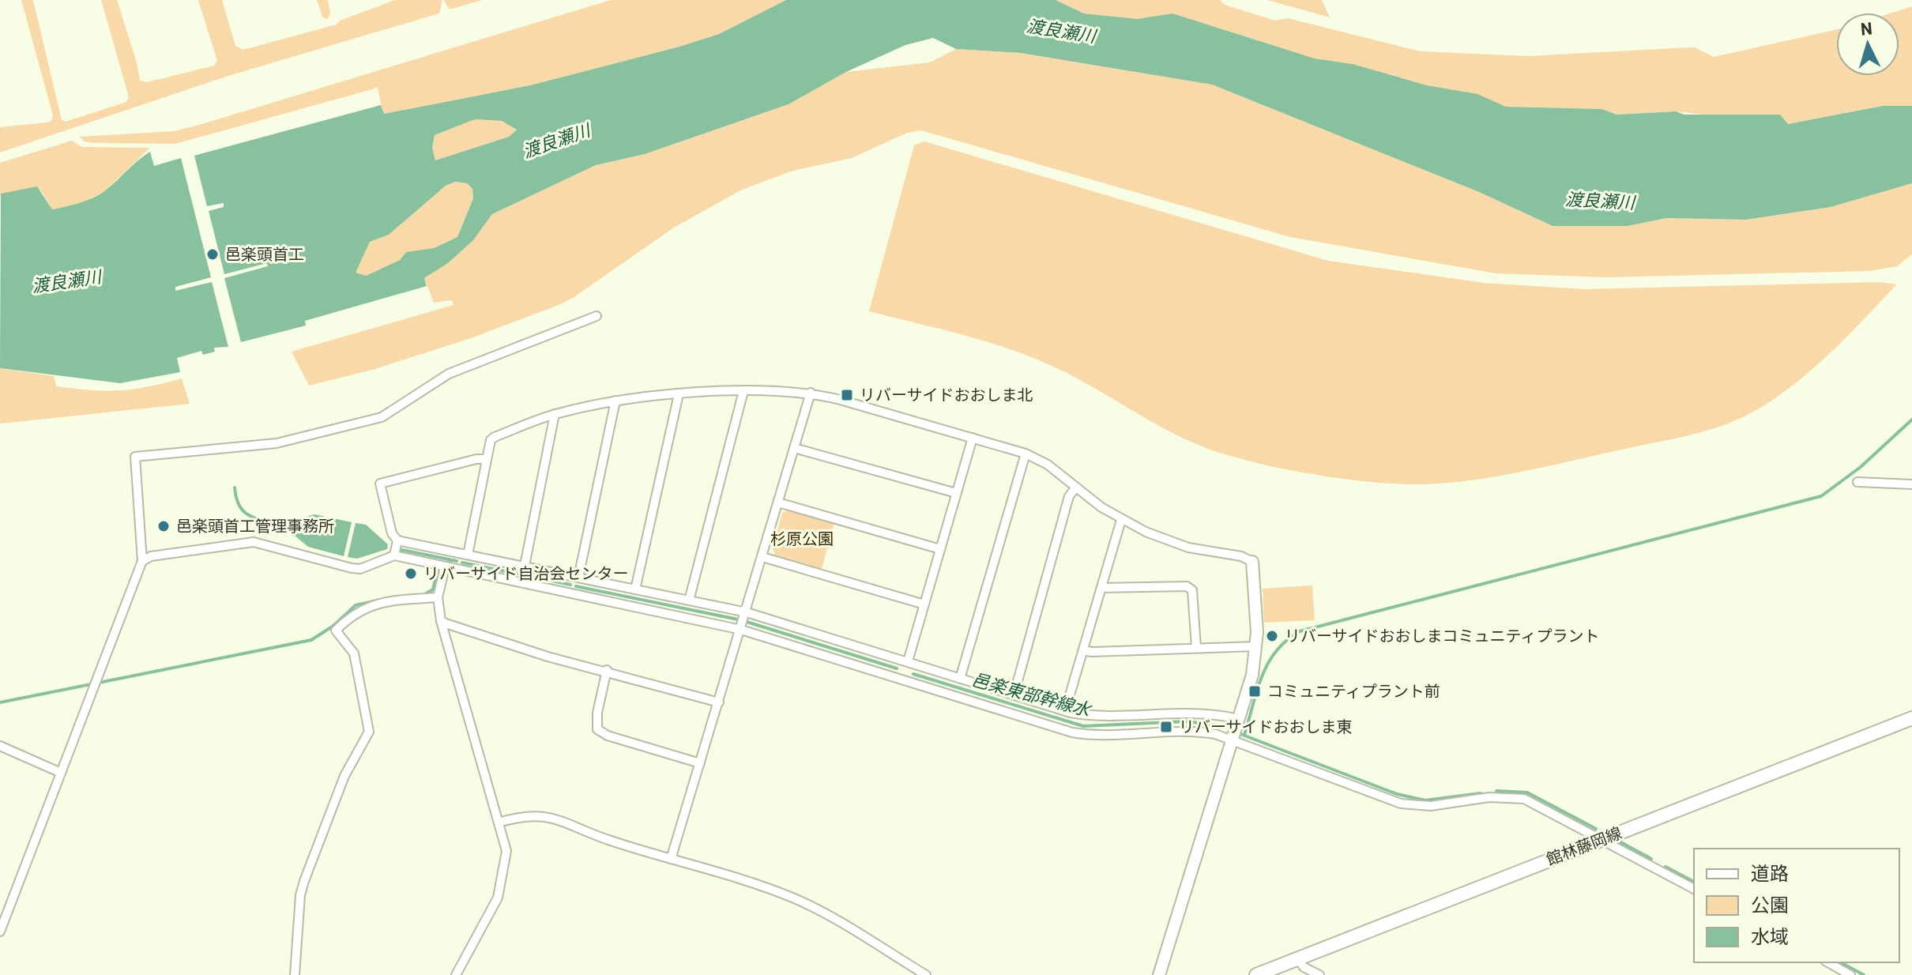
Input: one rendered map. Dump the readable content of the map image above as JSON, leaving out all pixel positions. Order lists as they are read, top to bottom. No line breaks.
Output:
{"streets":{"main road":["館林藤岡線"]},"water":["渡良瀬川","邑楽東部幹線水"],"parks":["杉原公園"],"places":{"other":["邑楽頭首工","邑楽頭首工管理事務所","リバーサイド自治会センター","リバーサイドおおしまコミュニティプラント"],"transit":["リバーサイドおおしま北","コミュニティプラント前","リバーサイドおおしま東"]},"legend":["道路","公園","水域"],"north":"top"}
